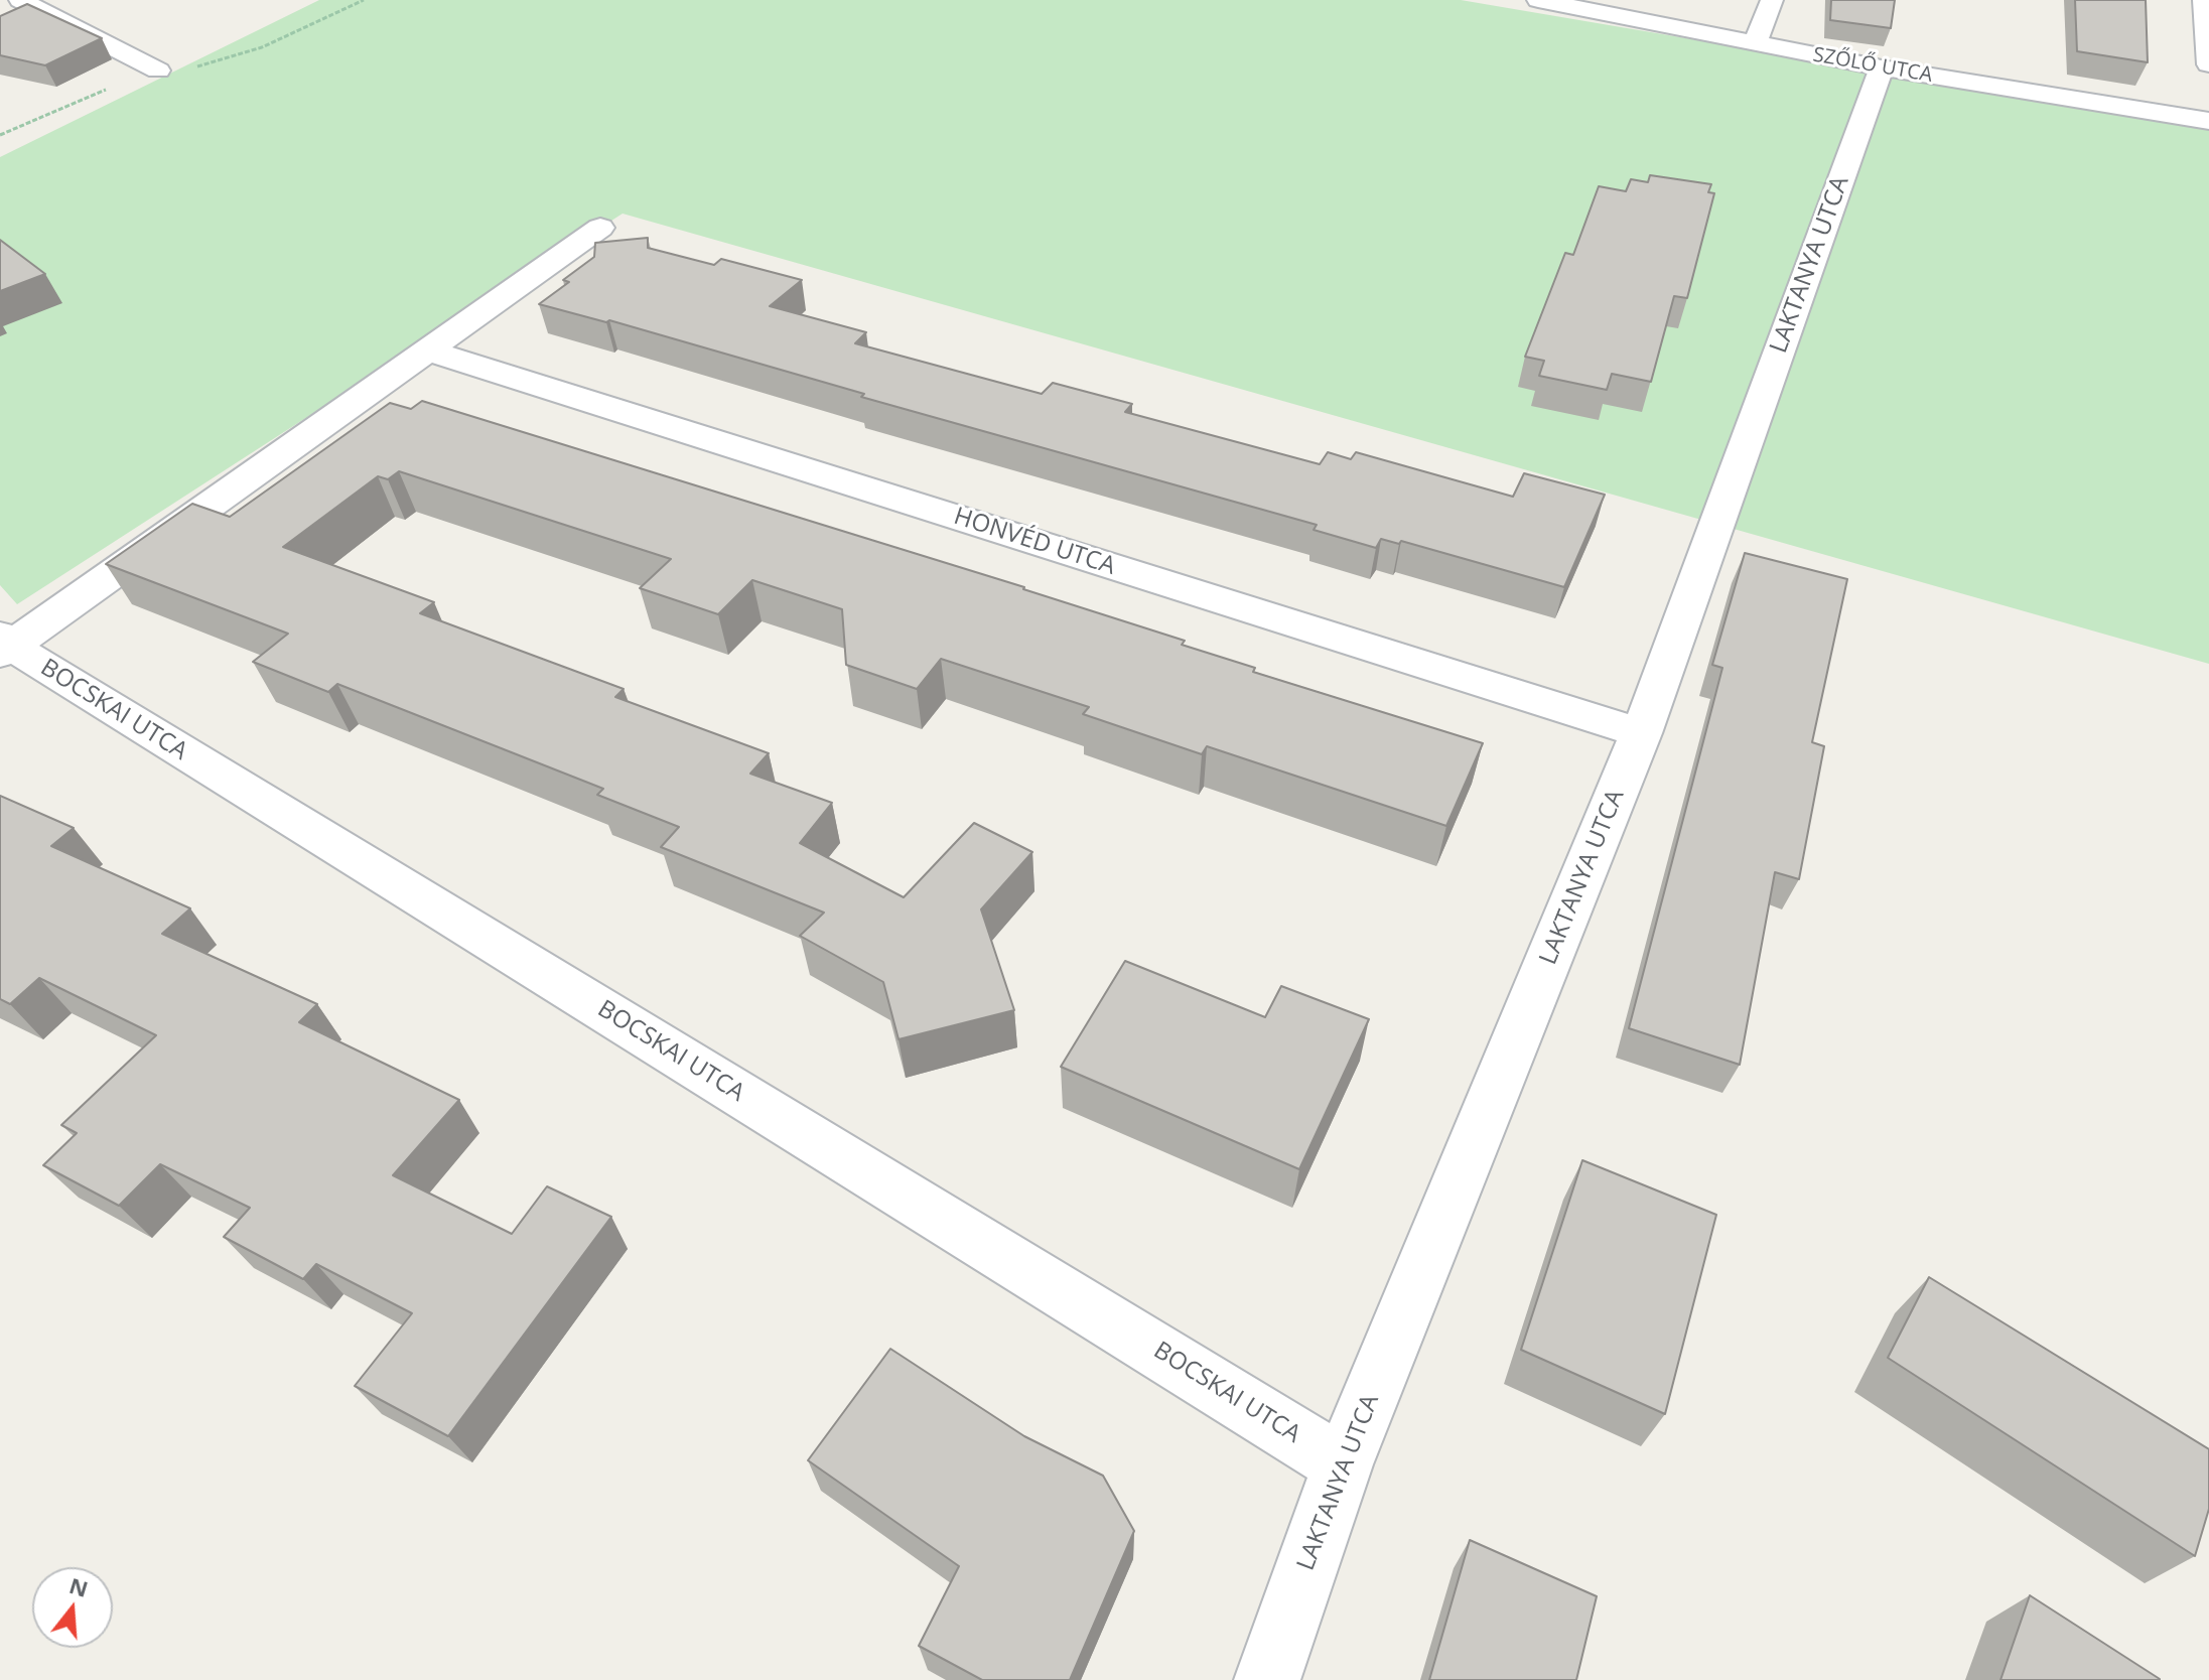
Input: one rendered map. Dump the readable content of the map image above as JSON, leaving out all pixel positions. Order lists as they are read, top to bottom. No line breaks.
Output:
{"streets":{"street":["SZŐLŐ UTCA","LAKTANYA UTCA","HONVÉD UTCA","BOCSKAI UTCA"]},"crossings":[["SZŐLŐ UTCA","LAKTANYA UTCA"],["LAKTANYA UTCA","HONVÉD UTCA"],["LAKTANYA UTCA","BOCSKAI UTCA"]],"north":"top"}
